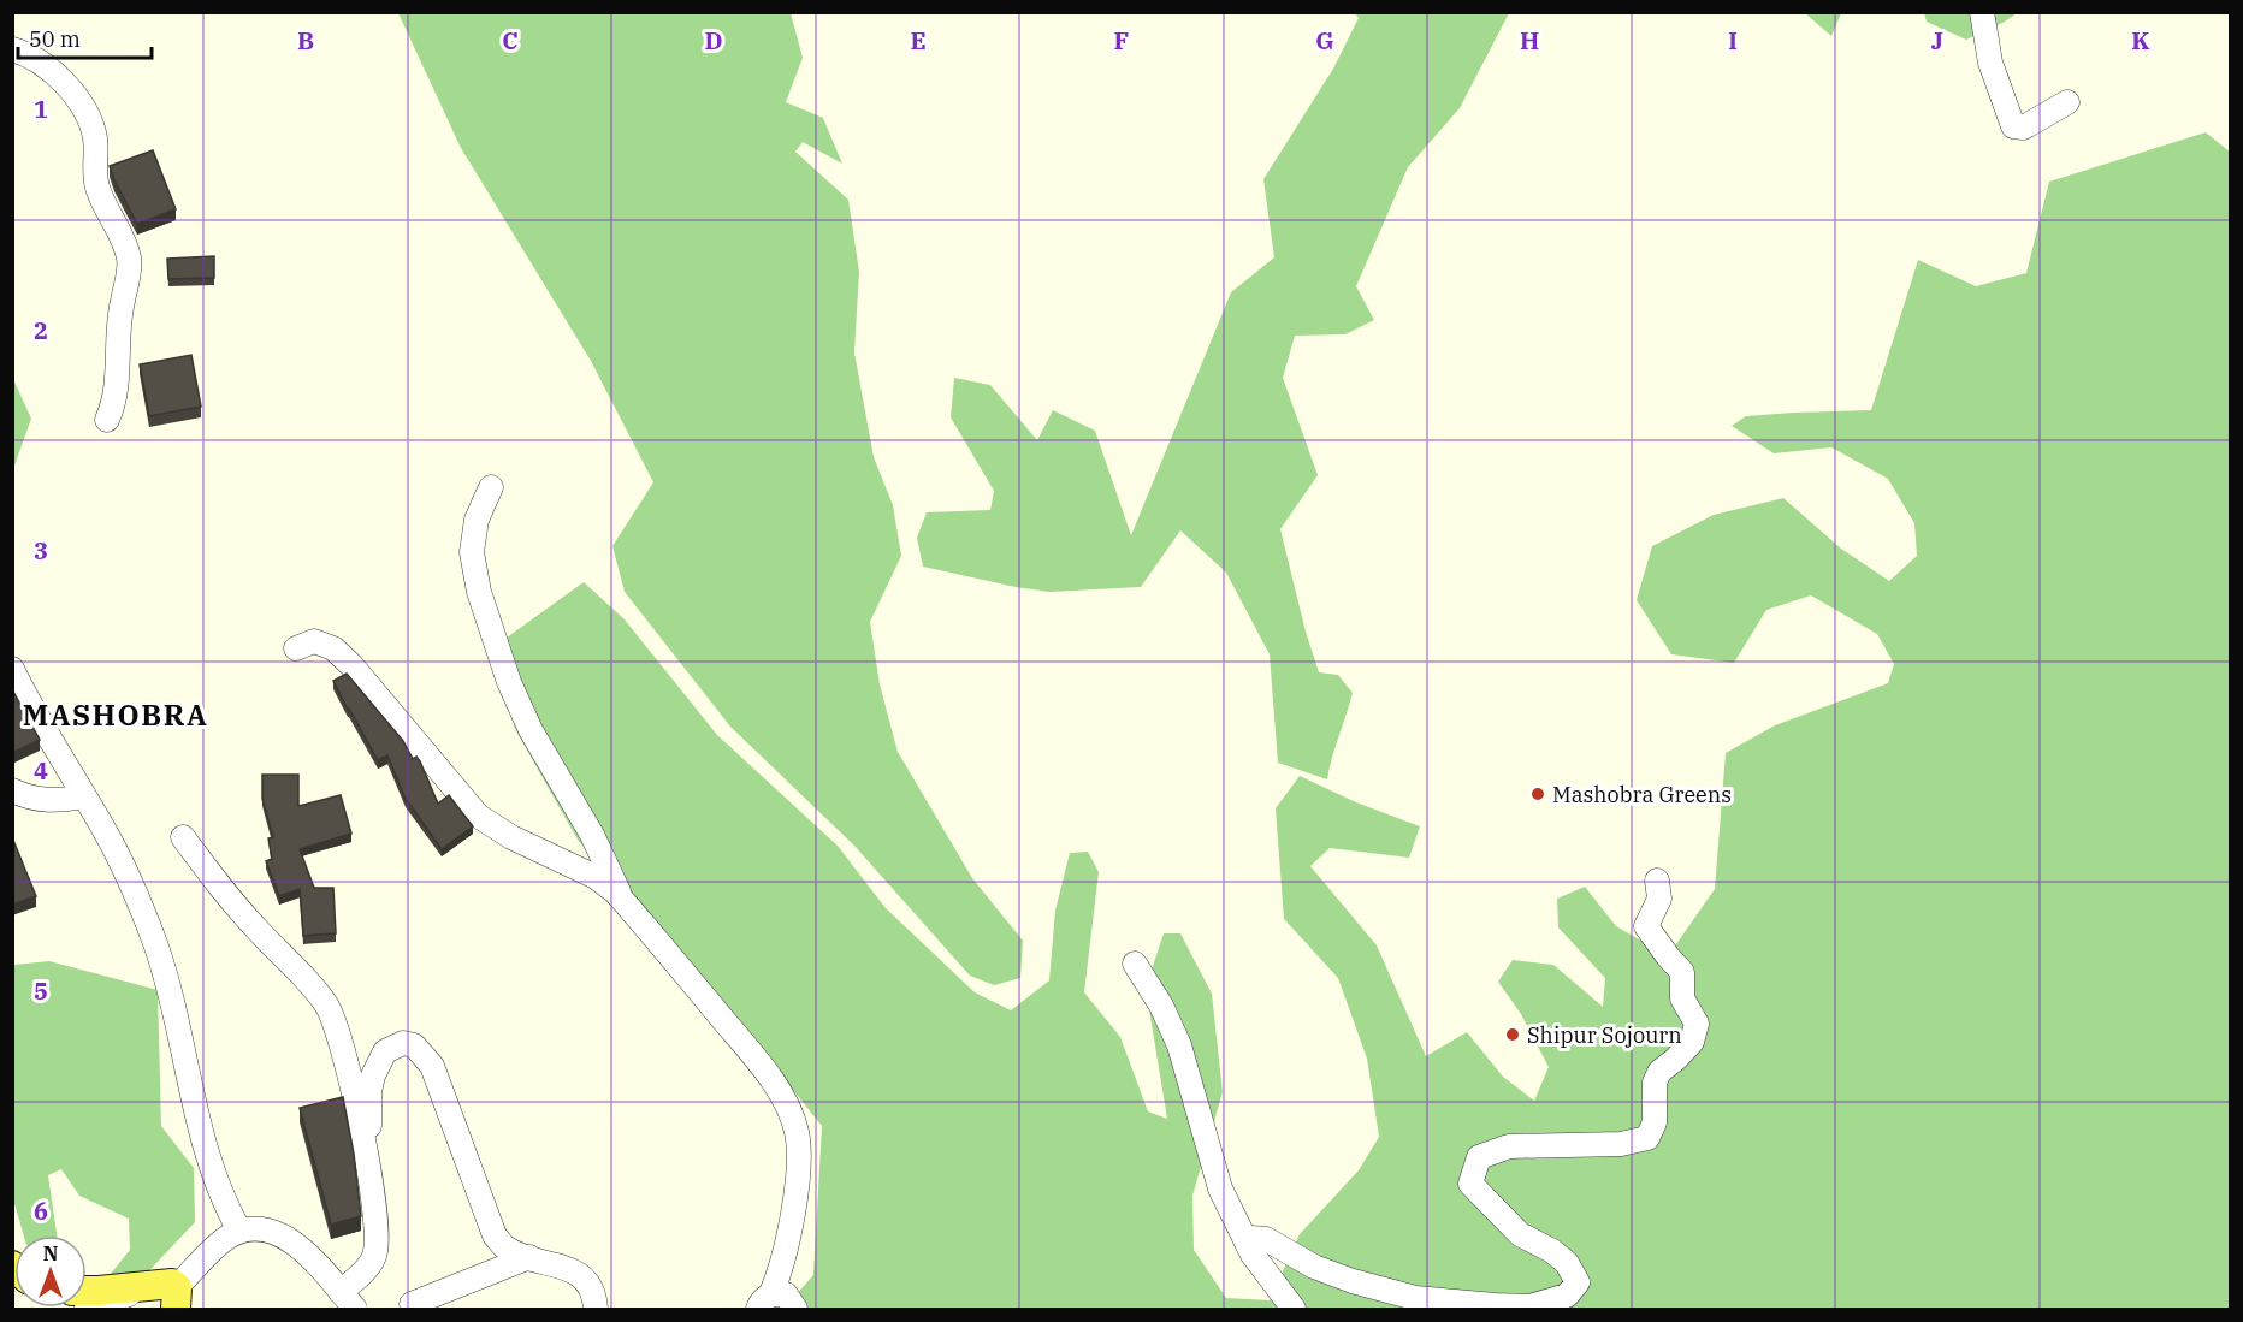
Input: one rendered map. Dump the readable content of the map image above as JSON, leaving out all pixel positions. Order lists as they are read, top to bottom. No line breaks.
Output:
{"districts":["MASHOBRA"],"places":["Mashobra Greens","Shipur Sojourn"],"scale_bar":"50 m","north":"top","grid":{"columns":["B","C","D","E","F","G","H","I","J","K"],"rows":["1","2","3","4","5","6"]}}
